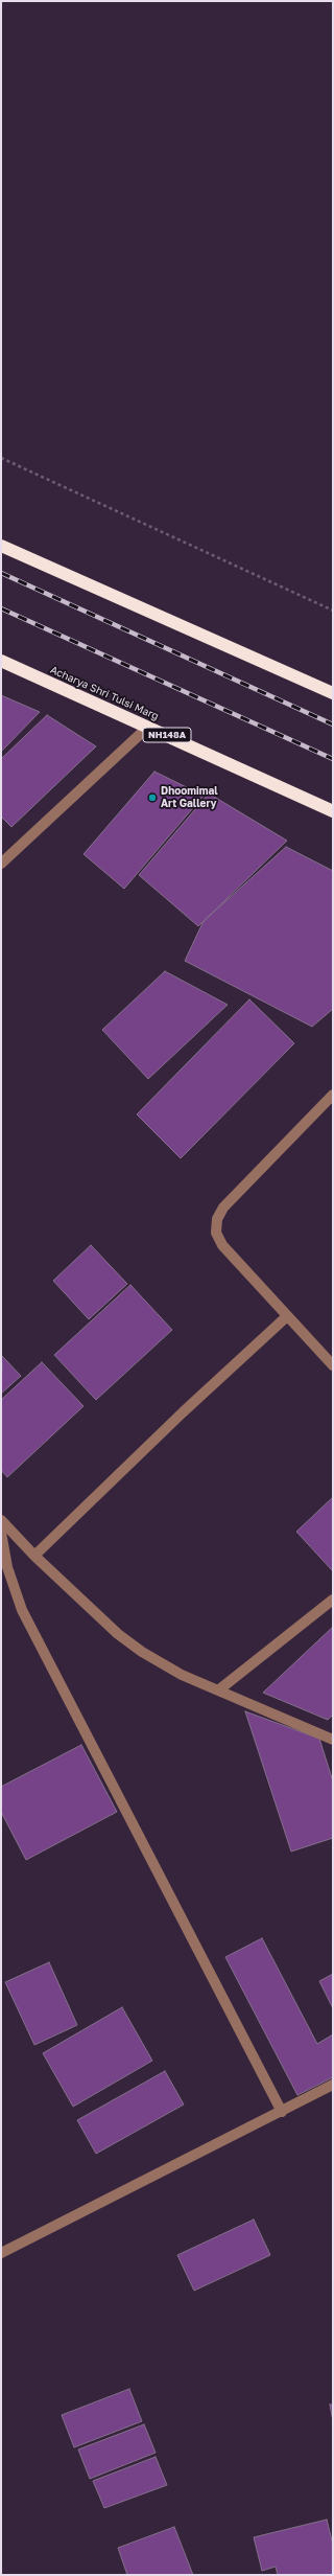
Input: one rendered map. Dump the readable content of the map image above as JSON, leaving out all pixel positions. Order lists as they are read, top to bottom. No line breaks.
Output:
{"streets":{"highway":["Acharya Shri Tulsi Marg","NH148A"]},"places":["Dhoomimal Art Gallery"]}
